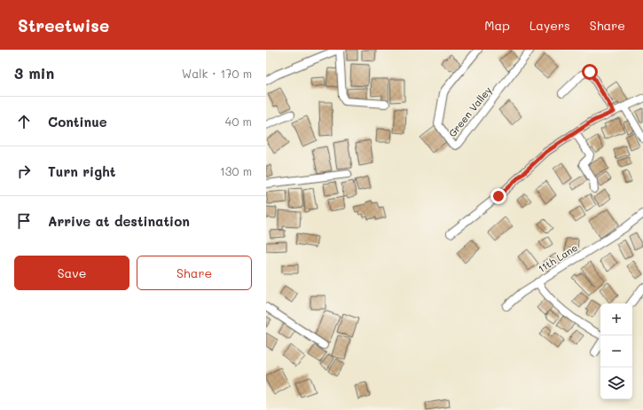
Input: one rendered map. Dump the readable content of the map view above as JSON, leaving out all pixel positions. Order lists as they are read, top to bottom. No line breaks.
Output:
{"streets":{"street":["Green Valley","11th Lane"]},"page":{"header":"Streetwise","nav":["Map","Layers","Share"],"heading":["3 min","Walk · 170 m"],"list":[["Continue","40 m"],["Turn right","130 m"],"Arrive at destination"],"buttons":["Save","Share"],"map_buttons":["+","−"]}}
